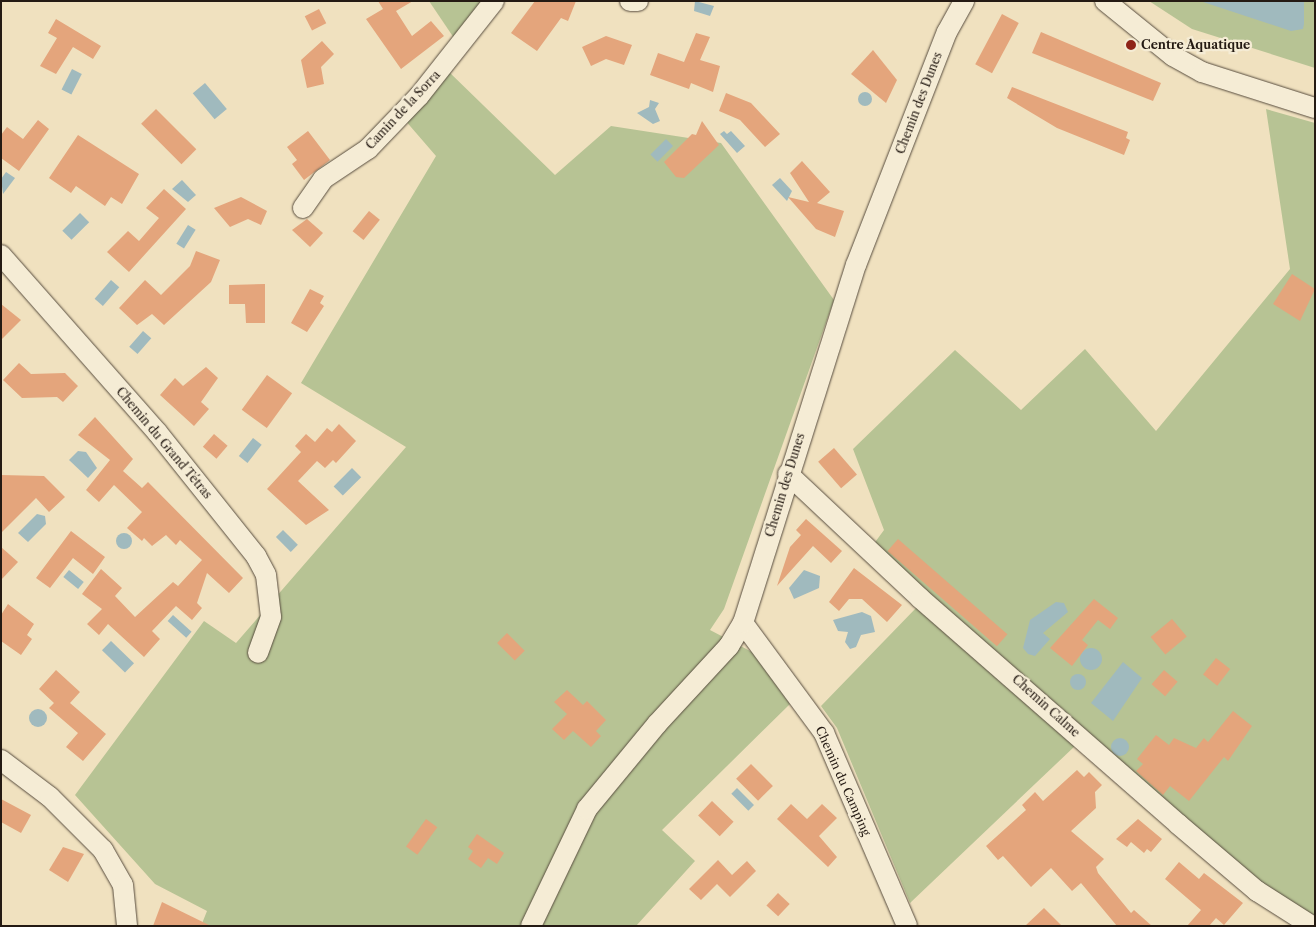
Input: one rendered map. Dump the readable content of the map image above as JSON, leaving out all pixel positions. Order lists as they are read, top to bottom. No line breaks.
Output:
{"streets":{"street":["Chemin des Dunes","Camin de la Sorra","Chemin du Grand Tétras","Chemin Calme","Chemin du Camping"]},"crossings":[["Chemin des Dunes","Chemin Calme"],["Chemin des Dunes","Chemin du Camping"]],"places":["Centre Aquatique"]}
